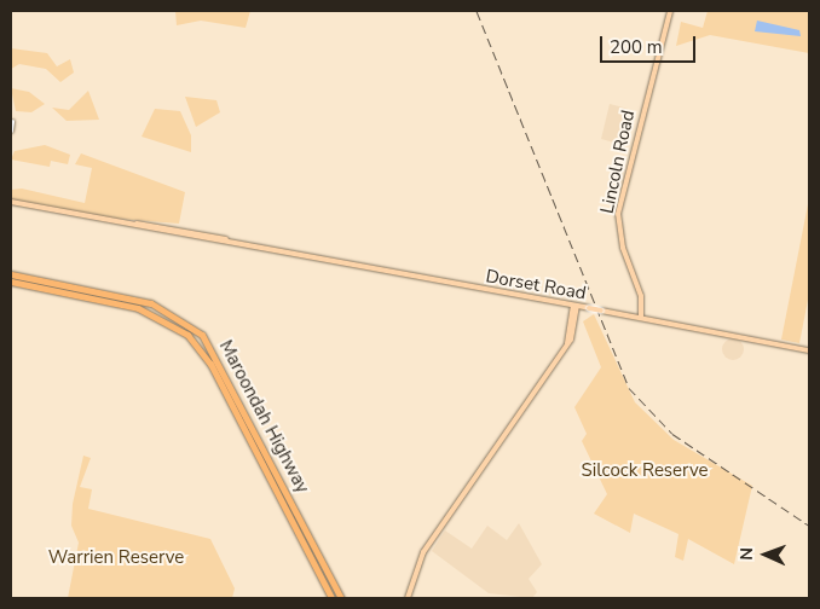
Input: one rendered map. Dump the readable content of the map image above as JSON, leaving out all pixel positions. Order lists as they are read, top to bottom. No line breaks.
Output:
{"streets":{"highway":["Maroondah Highway"],"main road":["Lincoln Road","Dorset Road"]},"crossings":[["Lincoln Road","Dorset Road"]],"parks":["Silcock Reserve","Warrien Reserve"],"scale_bar":"200 m","north":"left"}
